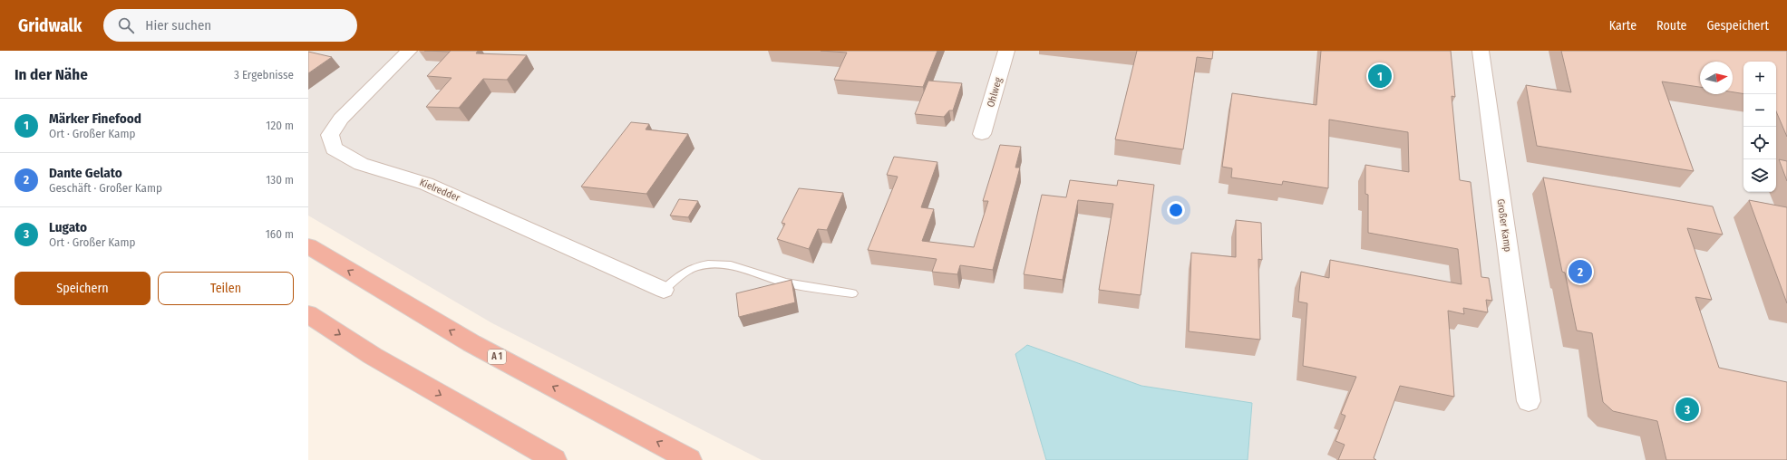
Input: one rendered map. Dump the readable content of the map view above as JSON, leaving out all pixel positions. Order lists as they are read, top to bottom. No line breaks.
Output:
{"streets":{"highway":["A 1"],"street":["Ohlweg","Kielredder","Großer Kamp"]},"north":"right","page":{"header":"Gridwalk","search":"Hier suchen","nav":["Karte","Route","Gespeichert"],"heading":["In der Nähe","3 Ergebnisse"],"map_buttons":["+","−"],"pins":["1","2","3"],"list":[{"mark":"1","name":"Märker Finefood","note":"Ort · Großer Kamp","value":"120 m"},{"mark":"2","name":"Dante Gelato","note":"Geschäft · Großer Kamp","value":"130 m"},{"mark":"3","name":"Lugato","note":"Ort · Großer Kamp","value":"160 m"}],"buttons":["Speichern","Teilen"]}}
